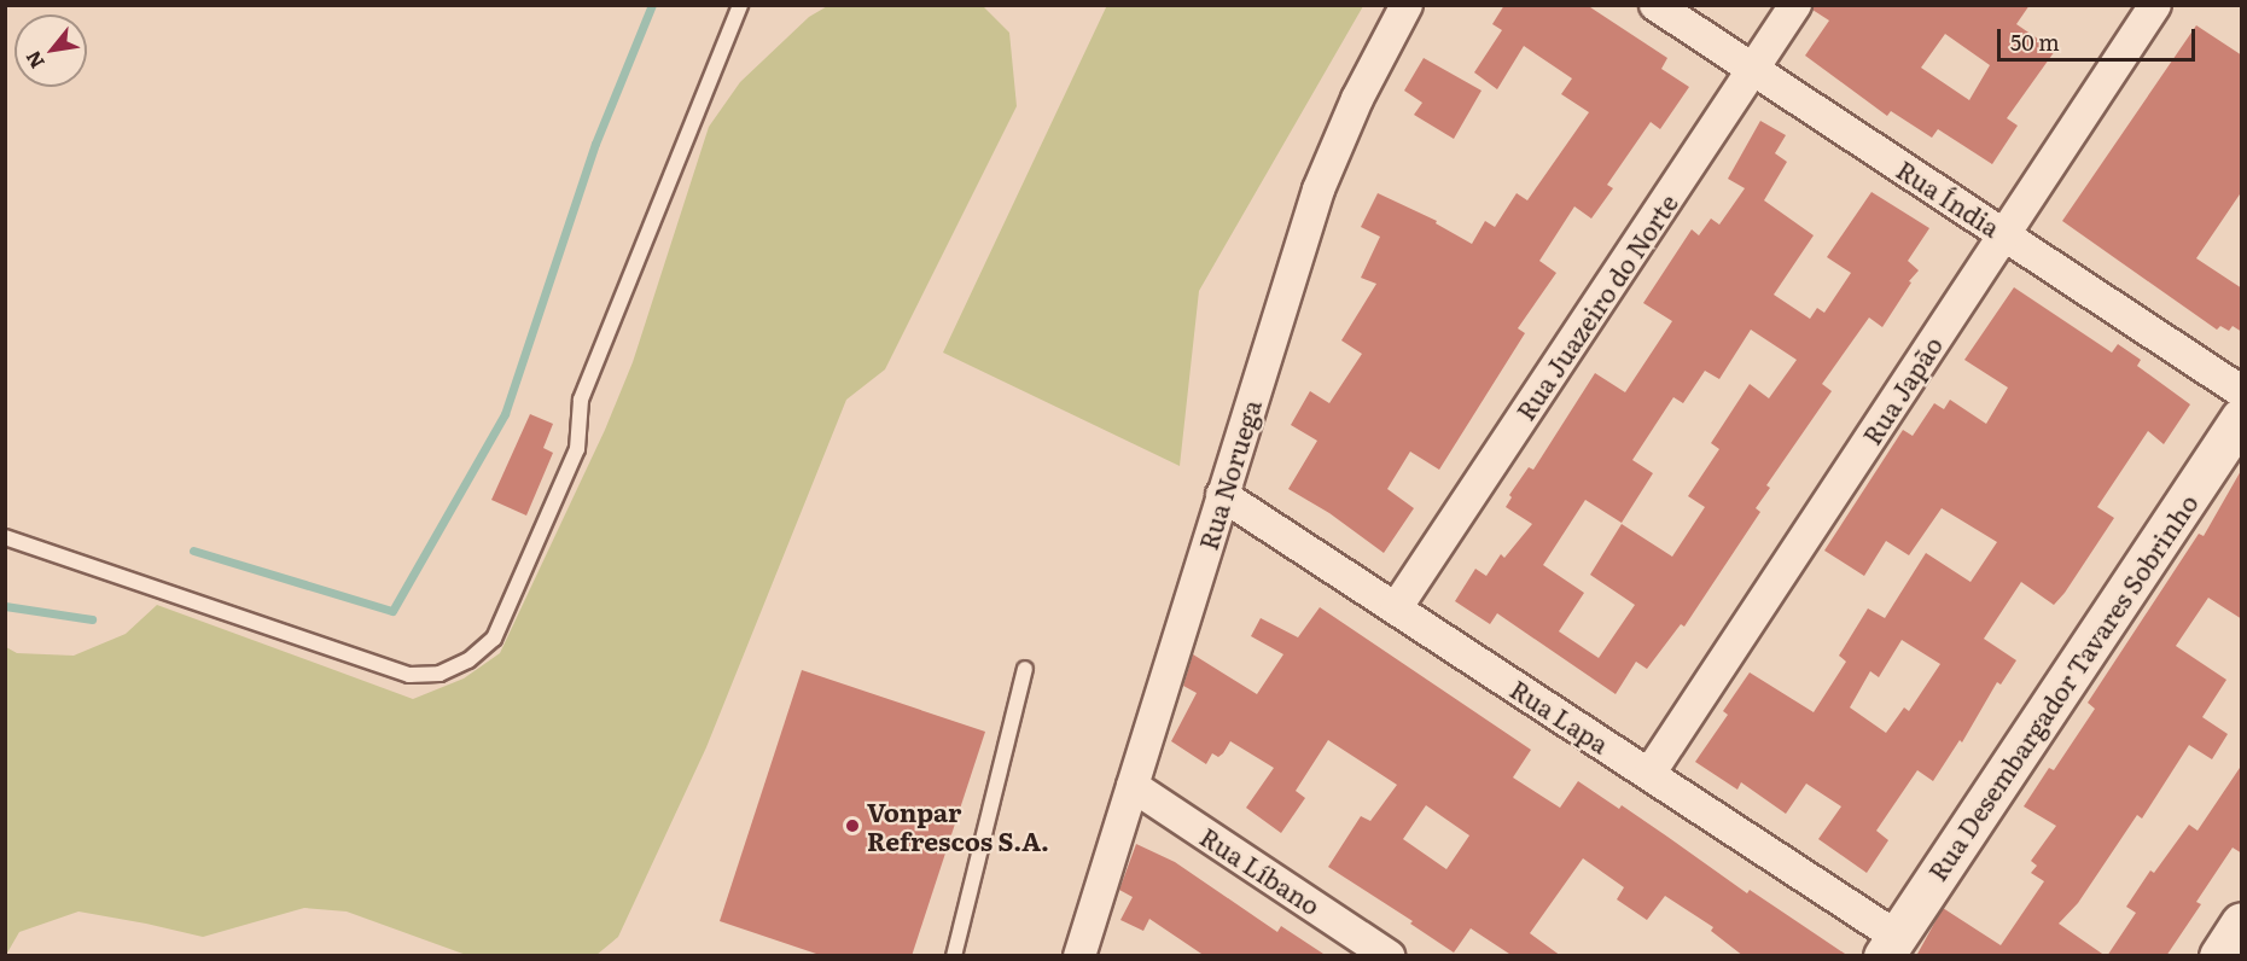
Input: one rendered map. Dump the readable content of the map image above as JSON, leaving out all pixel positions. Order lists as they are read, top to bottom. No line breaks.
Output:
{"streets":{"street":["Rua Índia","Rua Juazeiro do Norte","Rua Japão","Rua Noruega","Rua Desembargador Tavares Sobrinho","Rua Lapa","Rua Líbano"]},"crossings":[["Rua Índia","Rua Juazeiro do Norte"],["Rua Índia","Rua Japão"],["Rua Juazeiro do Norte","Rua Lapa"],["Rua Japão","Rua Lapa"],["Rua Noruega","Rua Lapa"],["Rua Noruega","Rua Líbano"],["Rua Desembargador Tavares Sobrinho","Rua Lapa"]],"places":["Vonpar Refrescos S.A."],"scale_bar":"50 m","north":"bottom left"}
